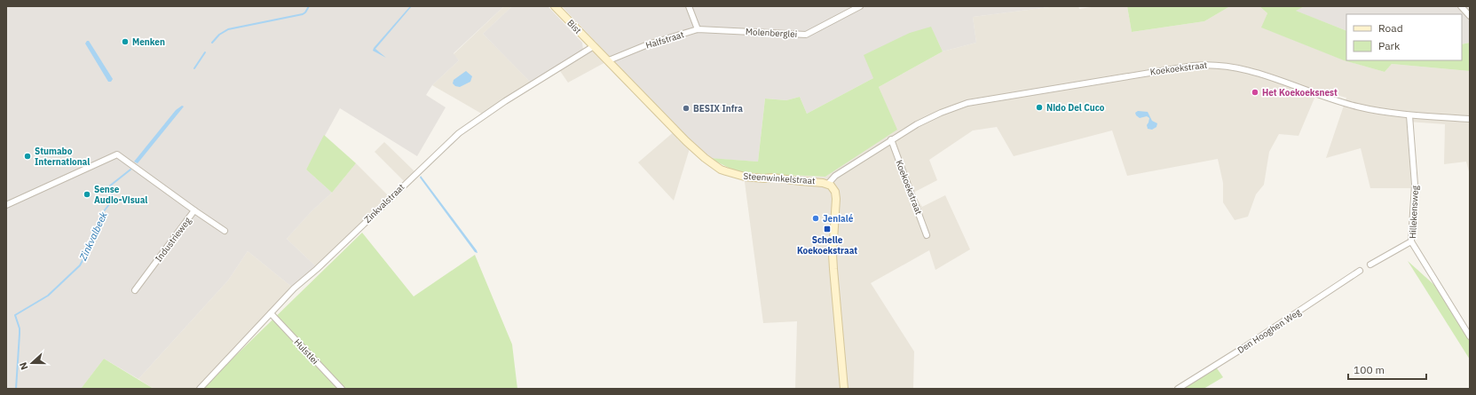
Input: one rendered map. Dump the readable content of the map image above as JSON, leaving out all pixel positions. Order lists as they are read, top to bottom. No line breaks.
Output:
{"streets":{"street":["Bist","Molenberglei","Halfstraat","Koekoekstraat","Steenwinkelstraat","Zinkvalstraat","Hillekensweg","Industrieweg","Den Hooghen Weg","Hulstlei"]},"crossings":[["Bist","Steenwinkelstraat"],["Bist","Zinkvalstraat"],["Molenberglei","Halfstraat"],["Halfstraat","Steenwinkelstraat"],["Koekoekstraat","Steenwinkelstraat"],["Koekoekstraat","Hillekensweg"],["Steenwinkelstraat","Zinkvalstraat"],["Zinkvalstraat","Hulstlei"]],"water":["Zinkvalbeek"],"places":{"other":["Menken","Het Koekoeksnest","Nido Del Cuco","BESIX Infra","Stumabo International","Sense Audio-Visual","Jenialé"],"transit":["Schelle Koekoekstraat"]},"legend":["Road","Park"],"scale_bar":"100 m","north":"left"}
